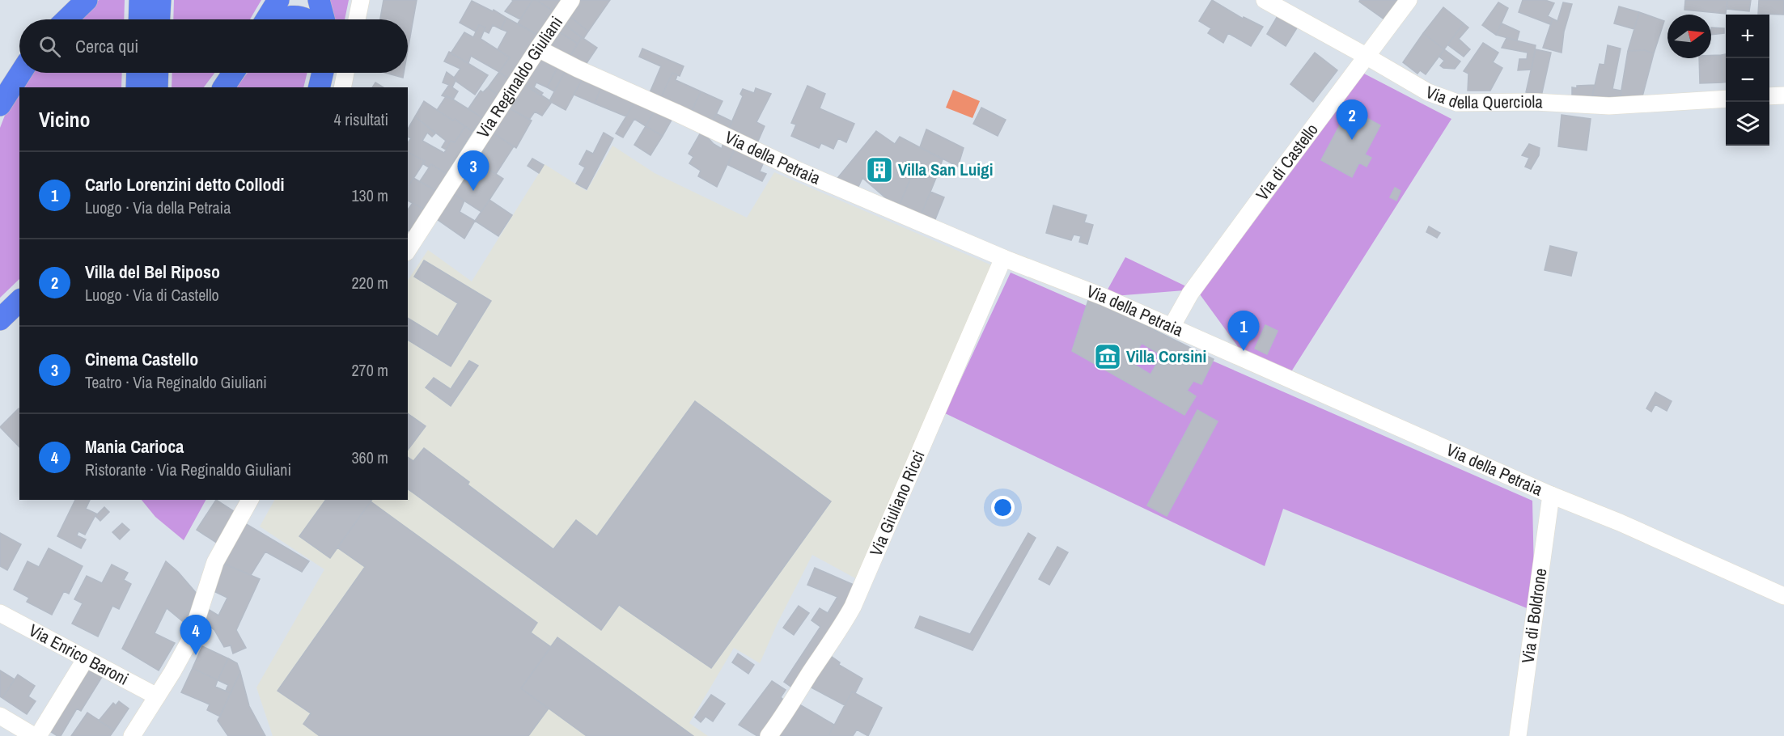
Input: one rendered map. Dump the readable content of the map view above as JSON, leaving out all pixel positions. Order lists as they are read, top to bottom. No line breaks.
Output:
{"streets":{"street":["Via Reginaldo Giuliani","Via della Querciola","Via della Petraia","Via di Castello","Via Giuliano Ricci","Via di Boldrone","Via Enrico Baroni"]},"crossings":[["Via Reginaldo Giuliani","Via della Petraia"],["Via della Querciola","Via di Castello"],["Via della Petraia","Via di Castello"],["Via della Petraia","Via Giuliano Ricci"],["Via della Petraia","Via di Boldrone"]],"places":{"building":["Villa San Luigi"],"museum":["Villa Corsini"]},"north":"right","page":{"map_buttons":["+","−"],"search":"Cerca qui","heading":["Vicino","4 risultati"],"pins":["2","3","1","4"],"list":[{"mark":"1","name":"Carlo Lorenzini detto Collodi","note":"Luogo · Via della Petraia","value":"130 m"},{"mark":"2","name":"Villa del Bel Riposo","note":"Luogo · Via di Castello","value":"220 m"},{"mark":"3","name":"Cinema Castello","note":"Teatro · Via Reginaldo Giuliani","value":"270 m"},{"mark":"4","name":"Mania Carioca","note":"Ristorante · Via Reginaldo Giuliani","value":"360 m"}]}}
